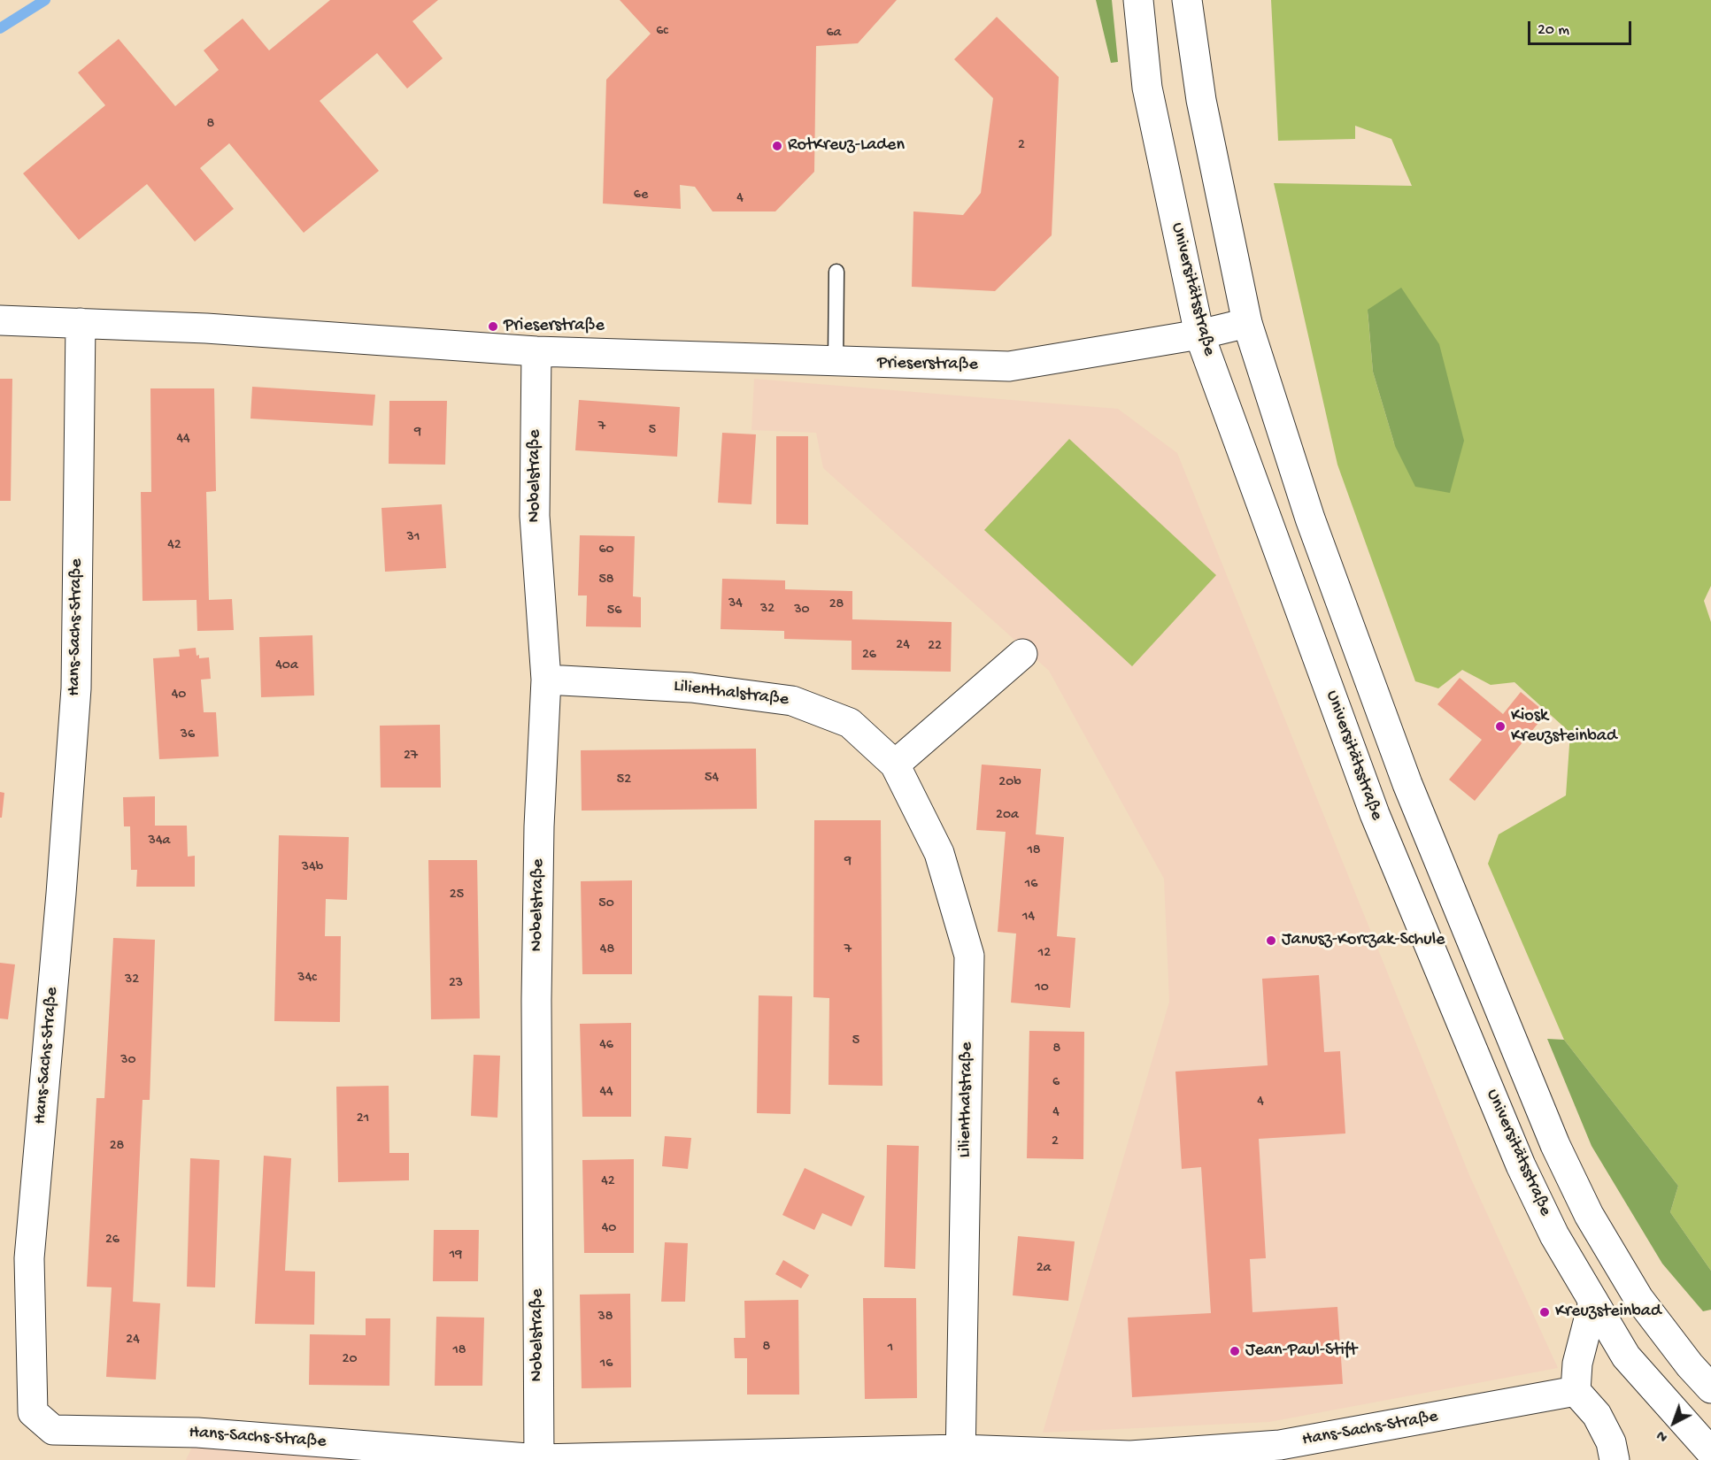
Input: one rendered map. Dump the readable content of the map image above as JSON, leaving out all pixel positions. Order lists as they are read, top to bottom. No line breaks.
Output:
{"streets":{"street":["Universitätsstraße","Prieserstraße","Nobelstraße","Hans-Sachs-Straße","Lilienthalstraße"]},"crossings":[["Universitätsstraße","Prieserstraße"],["Prieserstraße","Nobelstraße"],["Prieserstraße","Hans-Sachs-Straße"],["Nobelstraße","Hans-Sachs-Straße"],["Nobelstraße","Lilienthalstraße"],["Hans-Sachs-Straße","Lilienthalstraße"]],"places":["RotKreuz-Laden","Prieserstraße","Kiosk Kreuzsteinbad","Janusz-Korczak-Schule","Kreuzsteinbad","Jean-Paul-Stift"],"house_numbers":["6c","6a","8","2","6e","4","7","5","9","44","31","42","60","58","34","28","32","30","56","24","22","26","40a","40","36","27","54","52","20b","20a","34a","18","9","34b","16","25","50","14","48","7","12","34c","32","23","10","5","46","8","30","6","44","4","4","21","2","28","42","40","26","19","2a","38","24","8","1","18","20","16"],"scale_bar":"20 m","north":"bottom left"}
